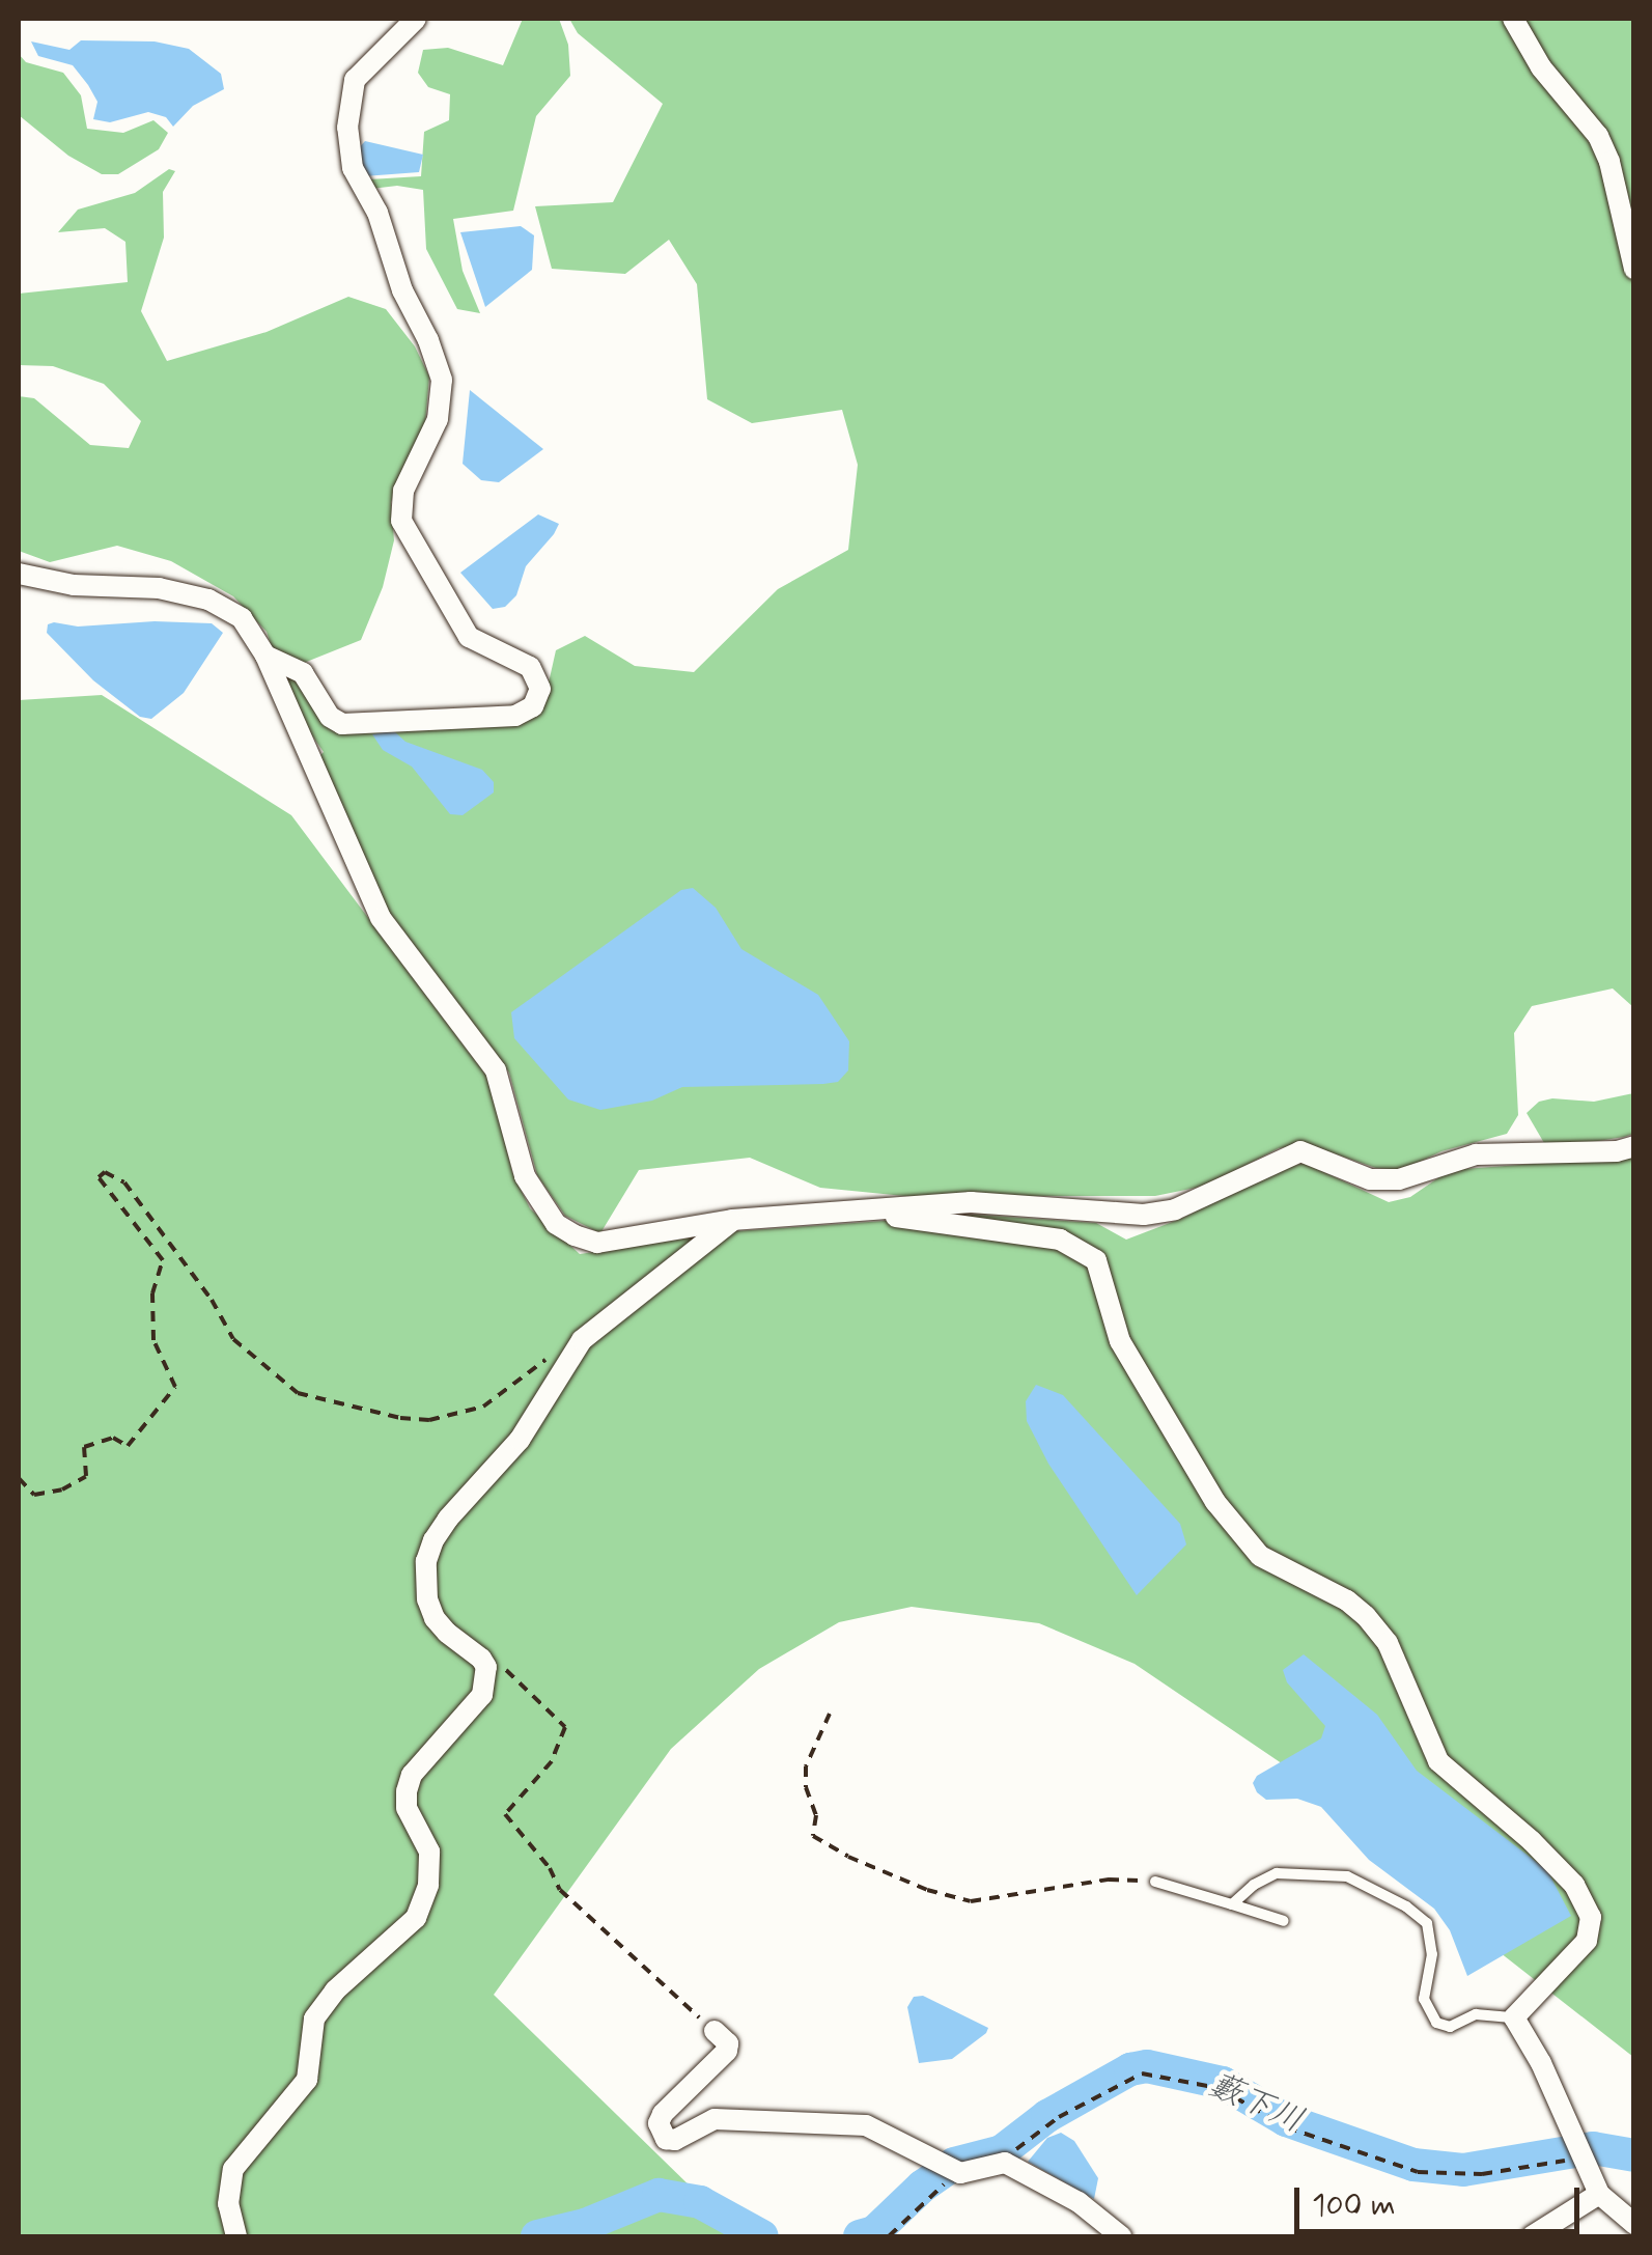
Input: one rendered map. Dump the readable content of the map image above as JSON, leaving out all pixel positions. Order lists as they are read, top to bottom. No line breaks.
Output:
{"water":["藪下川"],"scale_bar":"100 m"}
